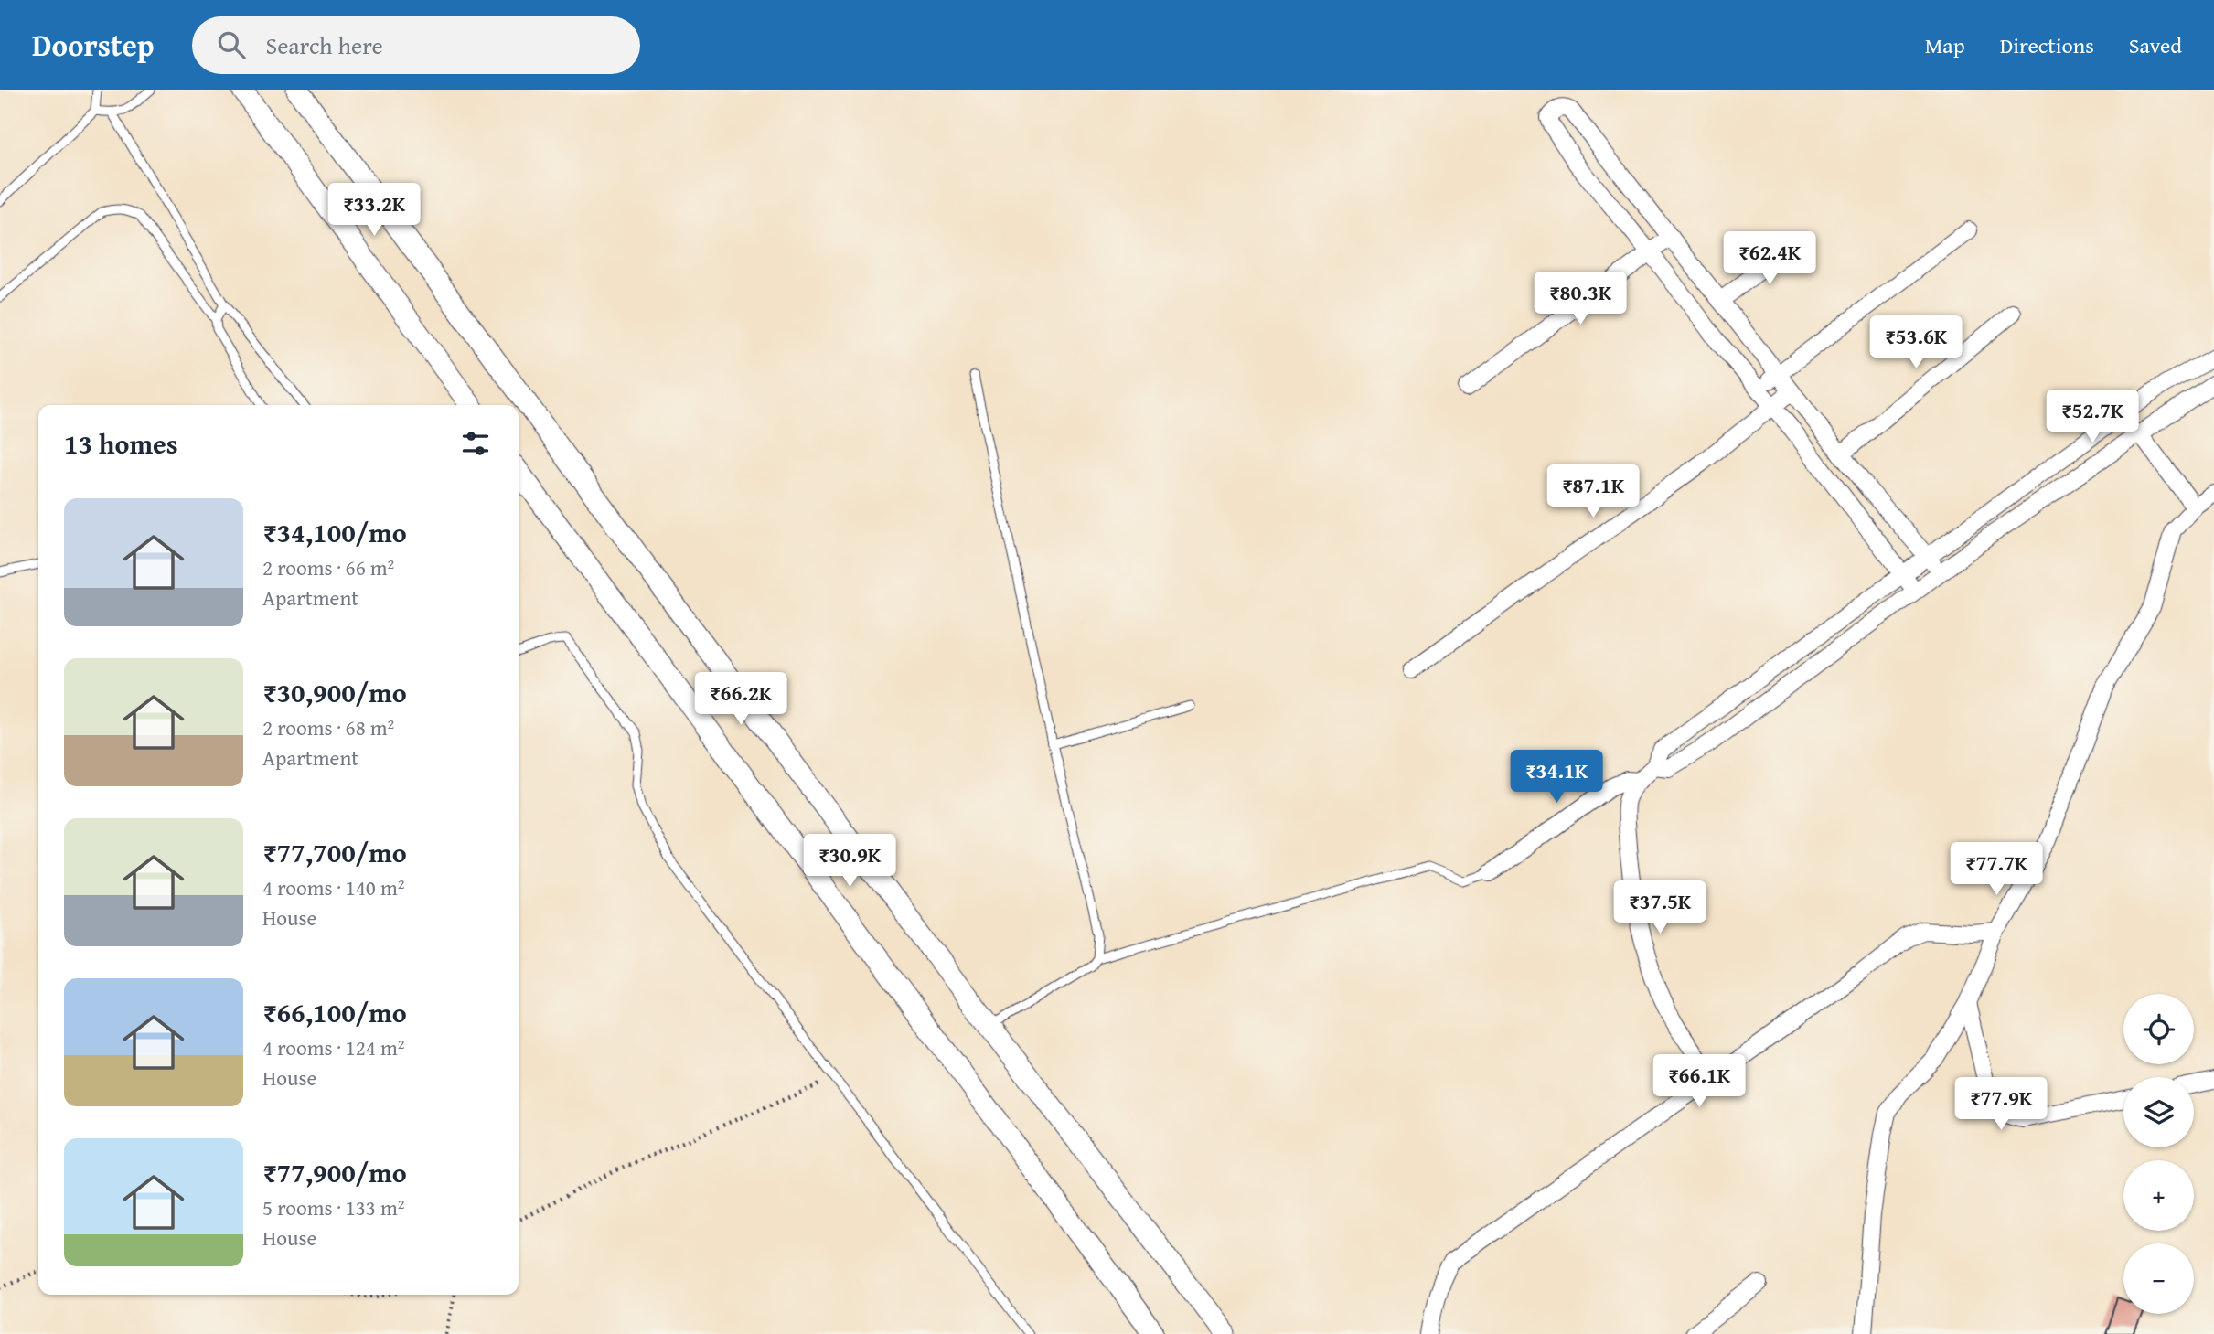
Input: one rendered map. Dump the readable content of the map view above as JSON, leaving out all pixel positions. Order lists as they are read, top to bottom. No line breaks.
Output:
{"page":{"header":"Doorstep","search":"Search here","nav":["Map","Directions","Saved"],"price":["₹33.2K","₹62.4K","₹80.3K","₹53.6K","₹52.7K","₹87.1K","₹66.2K","₹34.1K","₹30.9K","₹77.7K","₹37.5K","₹66.1K","₹77.9K"],"heading":"13 homes","list":[{"name":"₹34,100/mo","note":"2 rooms · 66 m² · Apartment"},{"name":"₹30,900/mo","note":"2 rooms · 68 m² · Apartment"},{"name":"₹77,700/mo","note":"4 rooms · 140 m² · House"},{"name":"₹66,100/mo","note":"4 rooms · 124 m² · House"},{"name":"₹77,900/mo","note":"5 rooms · 133 m² · House"}],"map_buttons":["+","−"]}}
